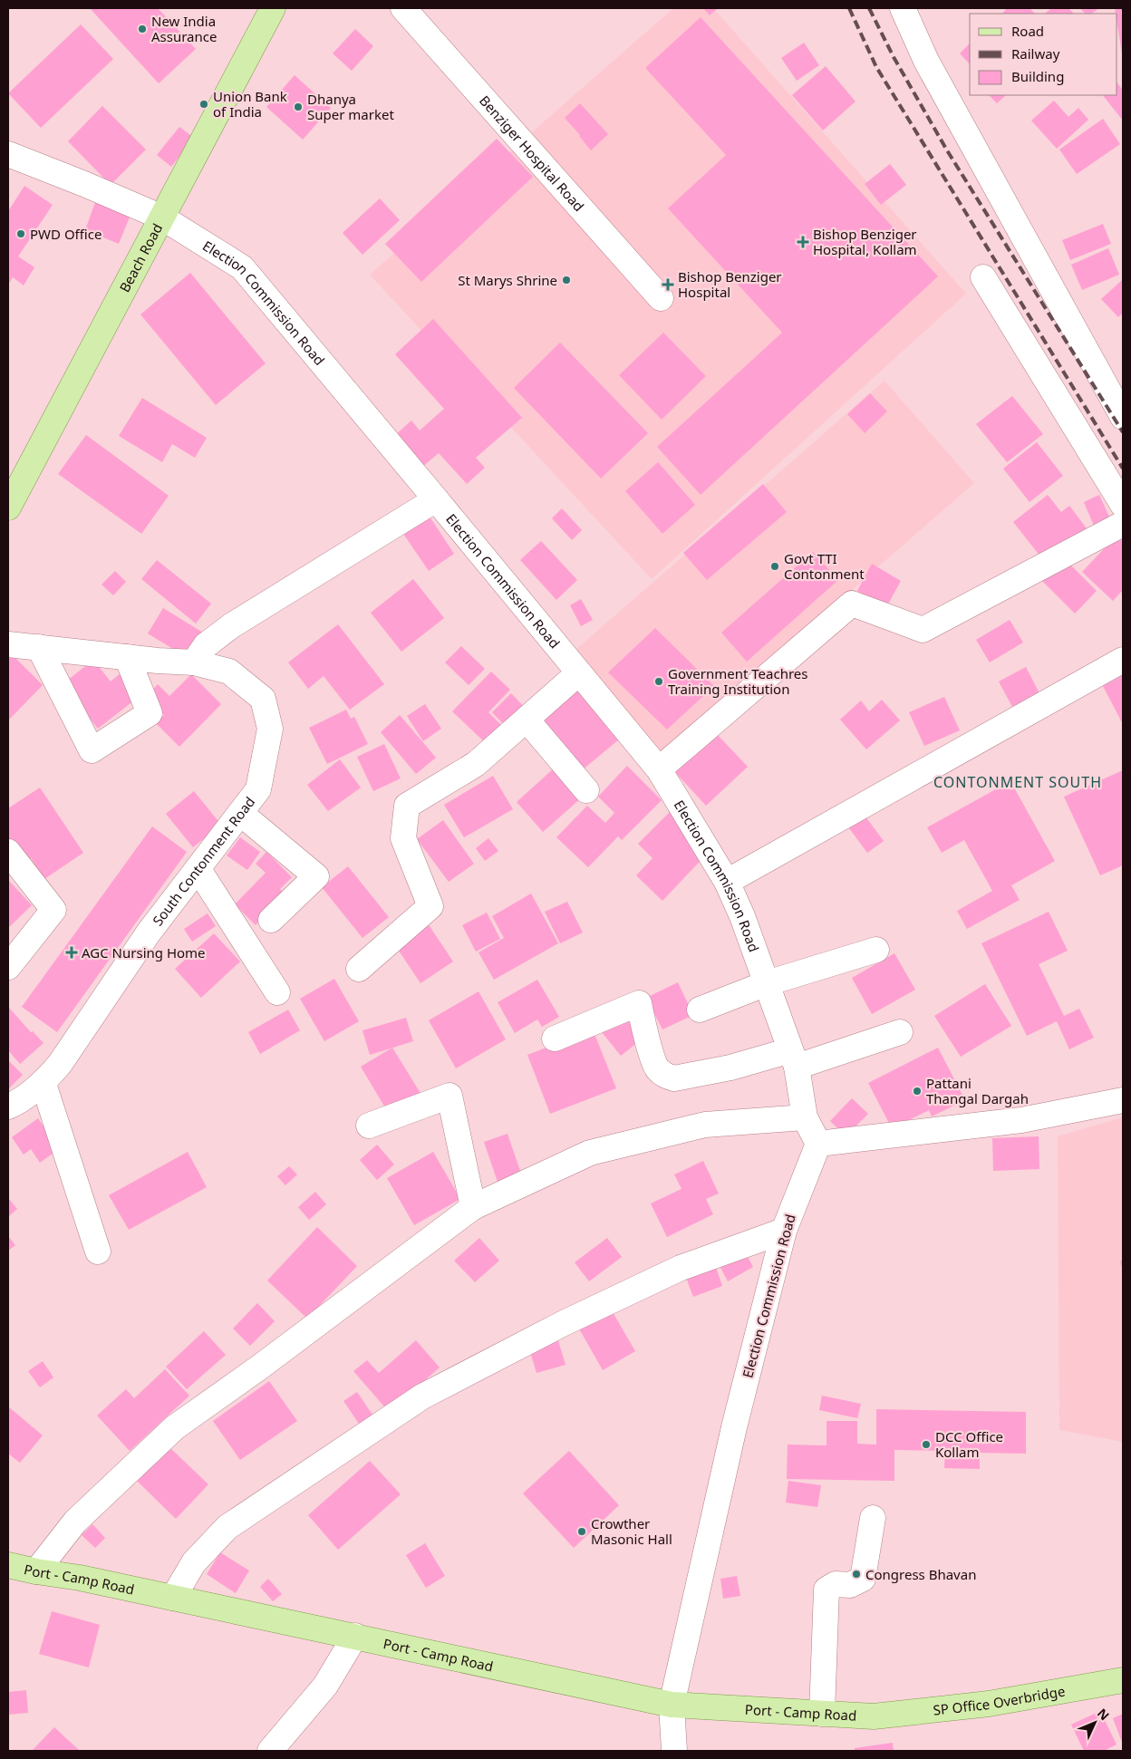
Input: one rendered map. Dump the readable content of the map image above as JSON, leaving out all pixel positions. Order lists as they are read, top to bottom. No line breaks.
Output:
{"streets":{"main road":["Beach Road","Port - Camp Road","SP Office Overbridge"],"street":["Benziger Hospital Road","Election Commission Road","South Contonment Road"]},"crossings":[["Beach Road","Election Commission Road"],["Election Commission Road","Port - Camp Road"],["Port - Camp Road","SP Office Overbridge"]],"districts":["CONTONMENT SOUTH"],"places":{"other":["New India Assurance","Union Bank of India","Dhanya Super market","PWD Office","St Marys Shrine","Govt TTI Contonment","Government Teachres Training Institution","Pattani Thangal Dargah","DCC Office Kollam","Crowther Masonic Hall","Congress Bhavan"],"health":["Bishop Benziger Hospital, Kollam","Bishop Benziger Hospital","AGC Nursing Home"]},"legend":["Road","Railway","Building"],"north":"top right"}
